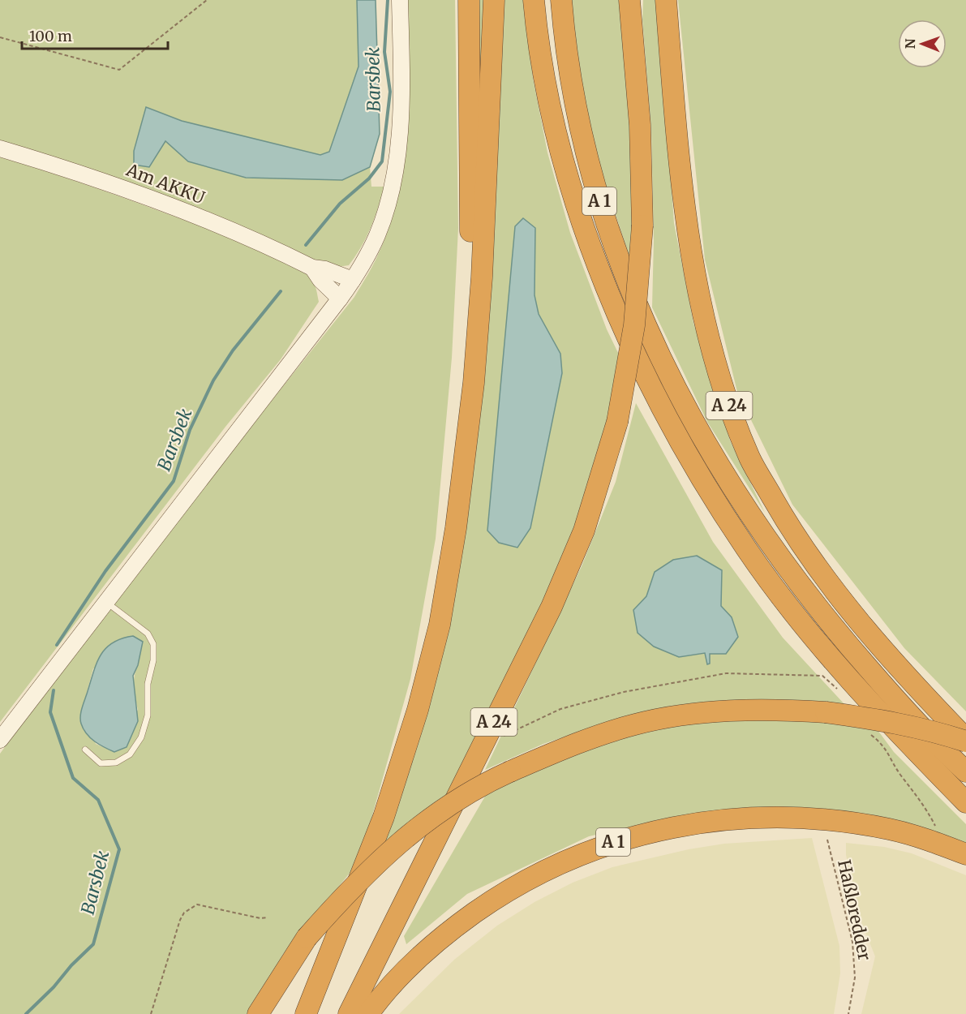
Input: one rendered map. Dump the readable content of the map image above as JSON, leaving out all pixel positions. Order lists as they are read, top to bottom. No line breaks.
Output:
{"streets":{"highway":["A 1","A 24"],"main road":["Am AKKU"],"path":["Haßloredder"]},"water":["Barsbek"],"scale_bar":"100 m","north":"left"}
